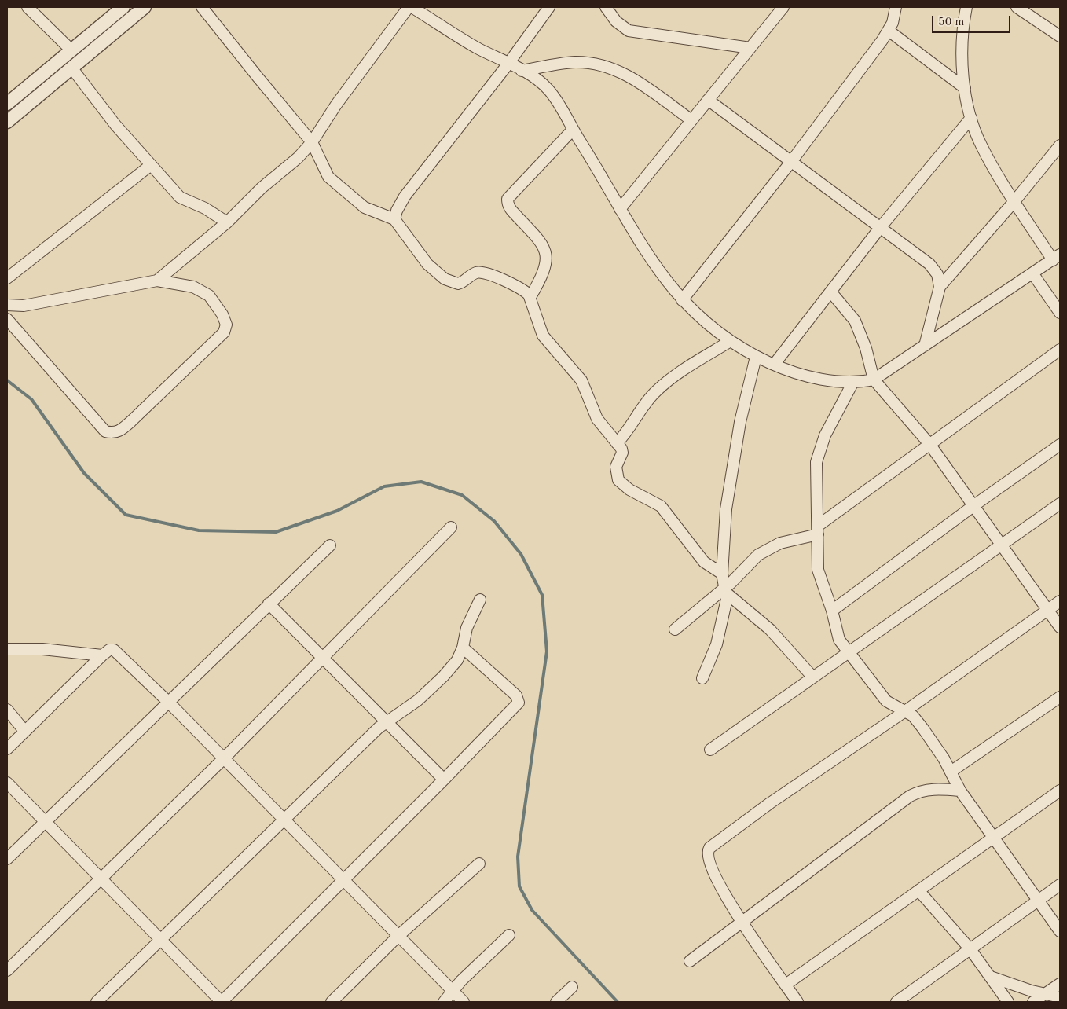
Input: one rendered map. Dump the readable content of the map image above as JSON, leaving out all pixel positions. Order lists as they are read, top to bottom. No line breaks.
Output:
{"scale_bar":"50 m"}
